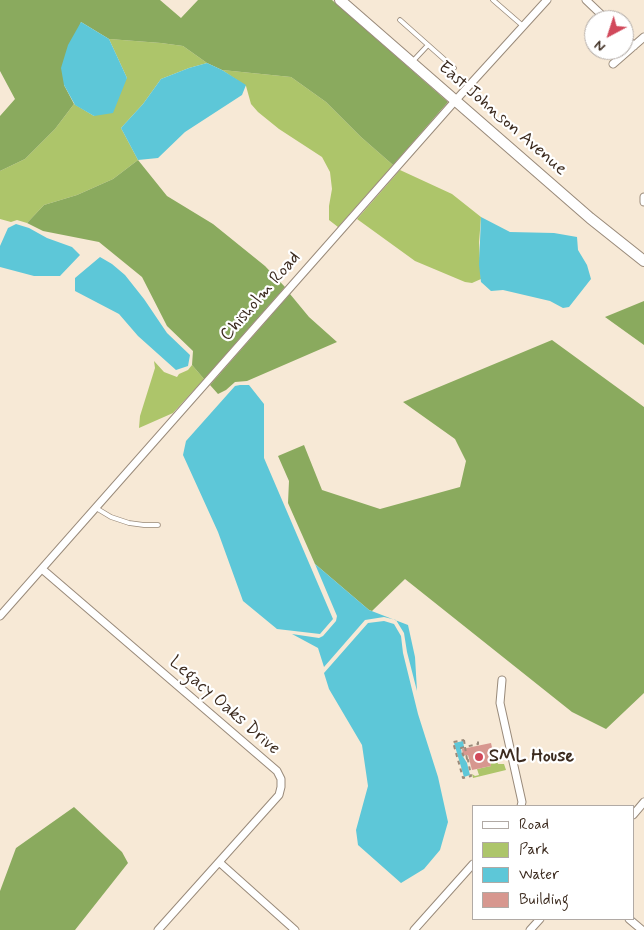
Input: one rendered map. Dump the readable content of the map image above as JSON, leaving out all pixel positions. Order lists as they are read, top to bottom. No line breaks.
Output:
{"streets":{"main road":["East Johnson Avenue"],"street":["Chisholm Road","Legacy Oaks Drive"]},"crossings":[["East Johnson Avenue","Chisholm Road"],["Chisholm Road","Legacy Oaks Drive"]],"places":["SML House"],"legend":["Road","Park","Water","Building"],"north":"bottom left"}
